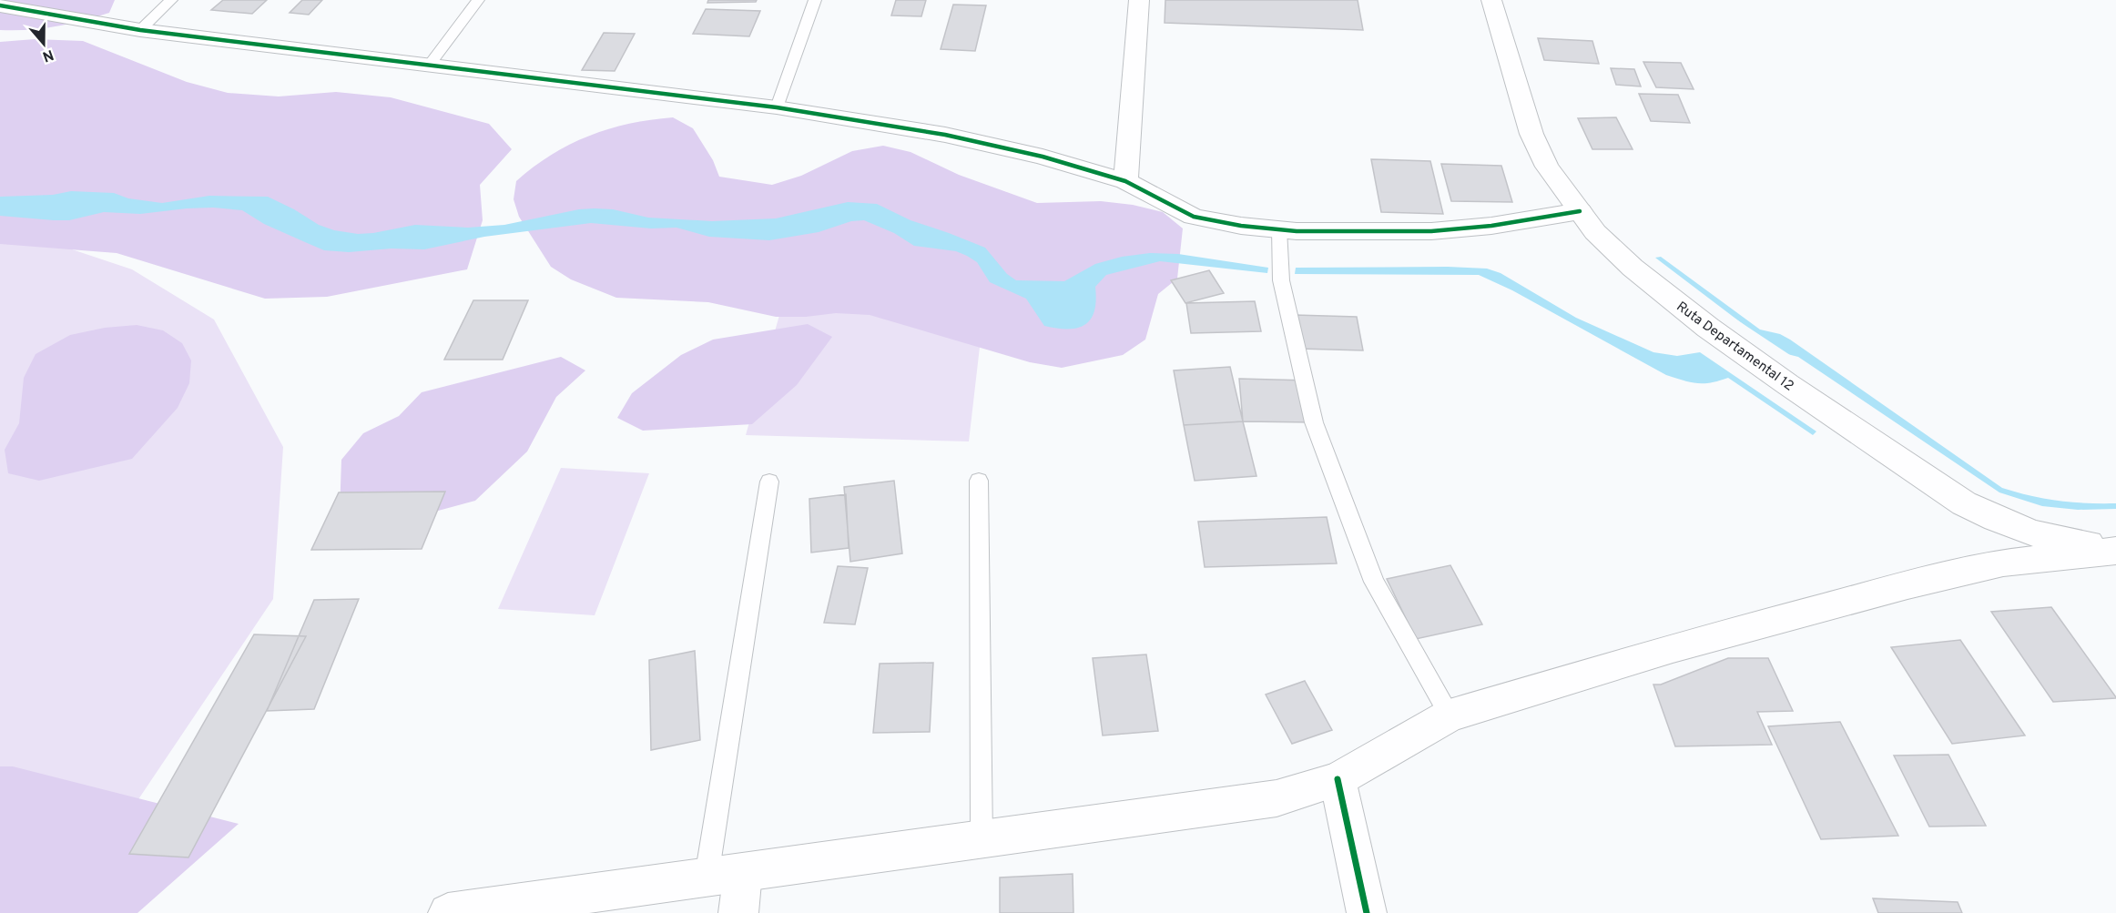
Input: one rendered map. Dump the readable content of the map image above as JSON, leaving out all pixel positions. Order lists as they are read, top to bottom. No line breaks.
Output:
{"streets":{"street":["Ruta Departamental 12"]},"north":"bottom"}
